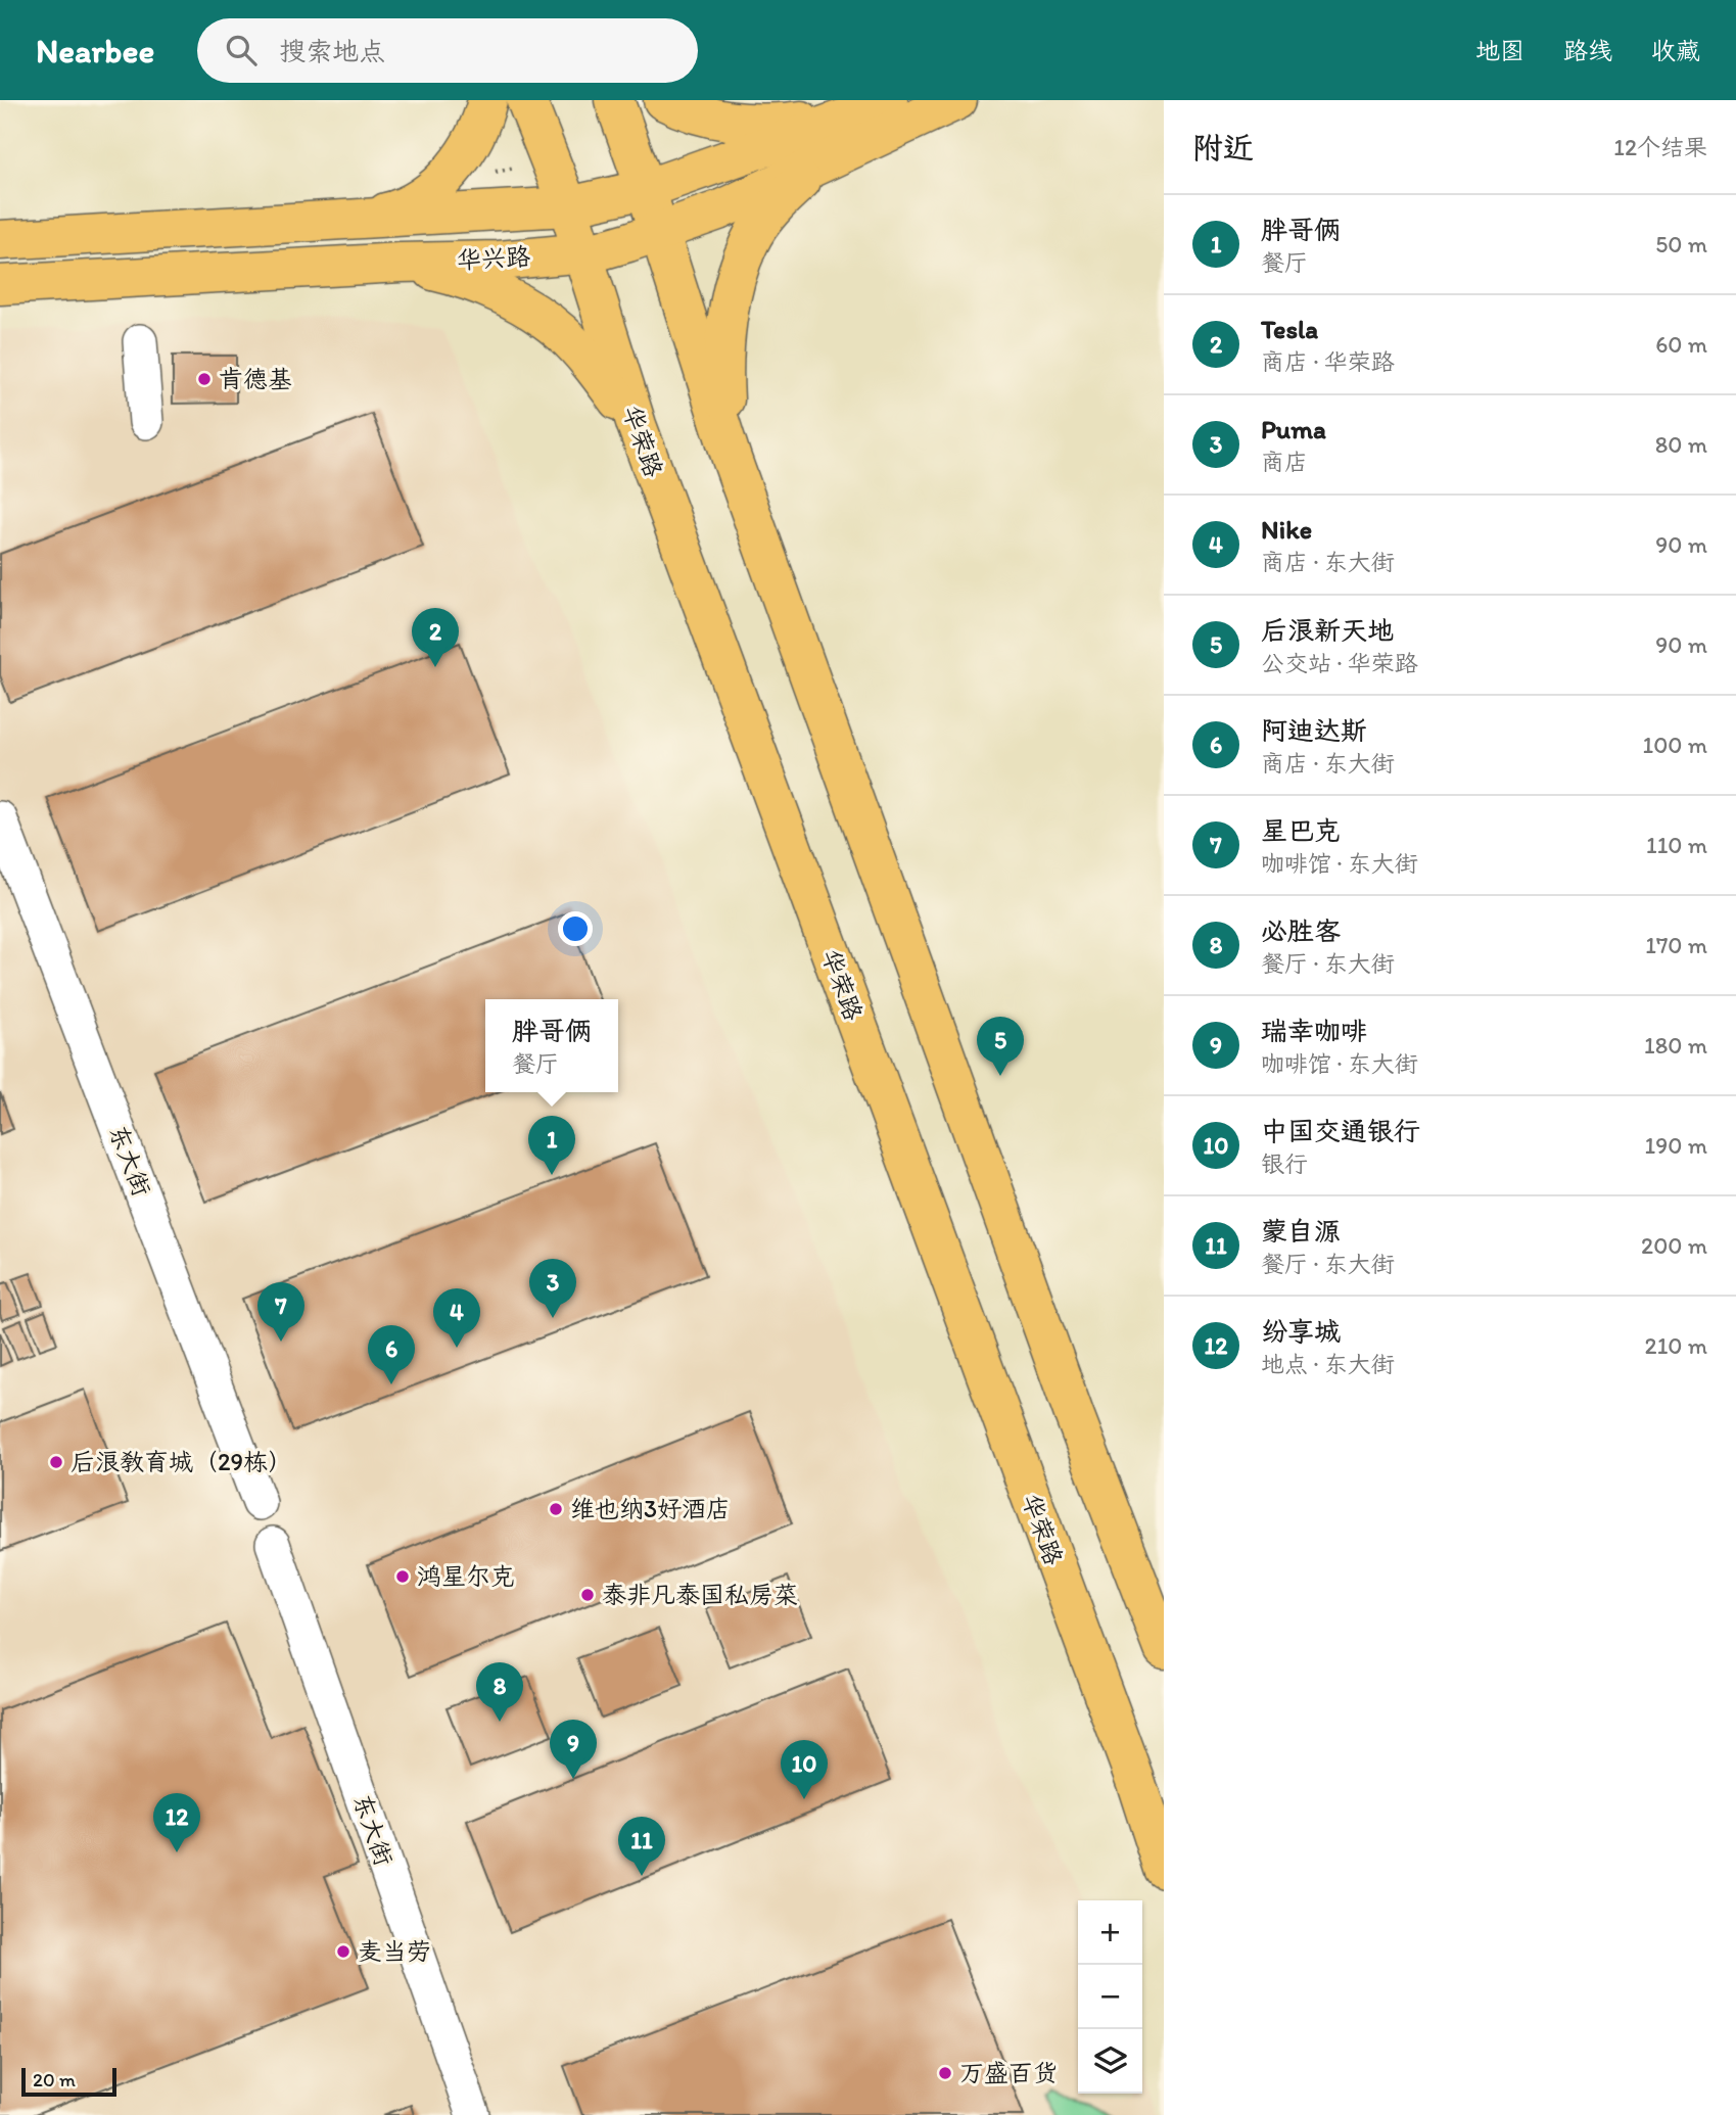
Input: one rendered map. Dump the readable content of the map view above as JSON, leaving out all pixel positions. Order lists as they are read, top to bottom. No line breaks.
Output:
{"streets":{"main road":["华兴路","华荣路"],"street":["东大街"]},"crossings":[["华兴路","华荣路"]],"places":["肯德基","后浪教育城（29栋）","维也纳3好酒店","鸿星尔克","泰非凡泰国私房菜","麦当劳","万盛百货"],"scale_bar":"20 m","page":{"header":"Nearbee","search":"搜索地点","nav":["地图","路线","收藏"],"heading":["附近","12个结果"],"list":[{"mark":"1","name":"胖哥俩","note":"餐厅","value":"50 m"},{"mark":"2","name":"Tesla","note":"商店 · 华荣路","value":"60 m"},{"mark":"3","name":"Puma","note":"商店","value":"80 m"},{"mark":"4","name":"Nike","note":"商店 · 东大街","value":"90 m"},{"mark":"5","name":"后浪新天地","note":"公交站 · 华荣路","value":"90 m"},{"mark":"6","name":"阿迪达斯","note":"商店 · 东大街","value":"100 m"},{"mark":"7","name":"星巴克","note":"咖啡馆 · 东大街","value":"110 m"},{"mark":"8","name":"必胜客","note":"餐厅 · 东大街","value":"170 m"},{"mark":"9","name":"瑞幸咖啡","note":"咖啡馆 · 东大街","value":"180 m"},{"mark":"10","name":"中国交通银行","note":"银行","value":"190 m"},{"mark":"11","name":"蒙自源","note":"餐厅 · 东大街","value":"200 m"},{"mark":"12","name":"纷享城","note":"地点 · 东大街","value":"210 m"}],"pins":["2","5","1","3","7","4","6","8","9","10","12","11"],"popup":["胖哥俩","餐厅"],"map_buttons":["+","−"],"scale":"20 m"}}
